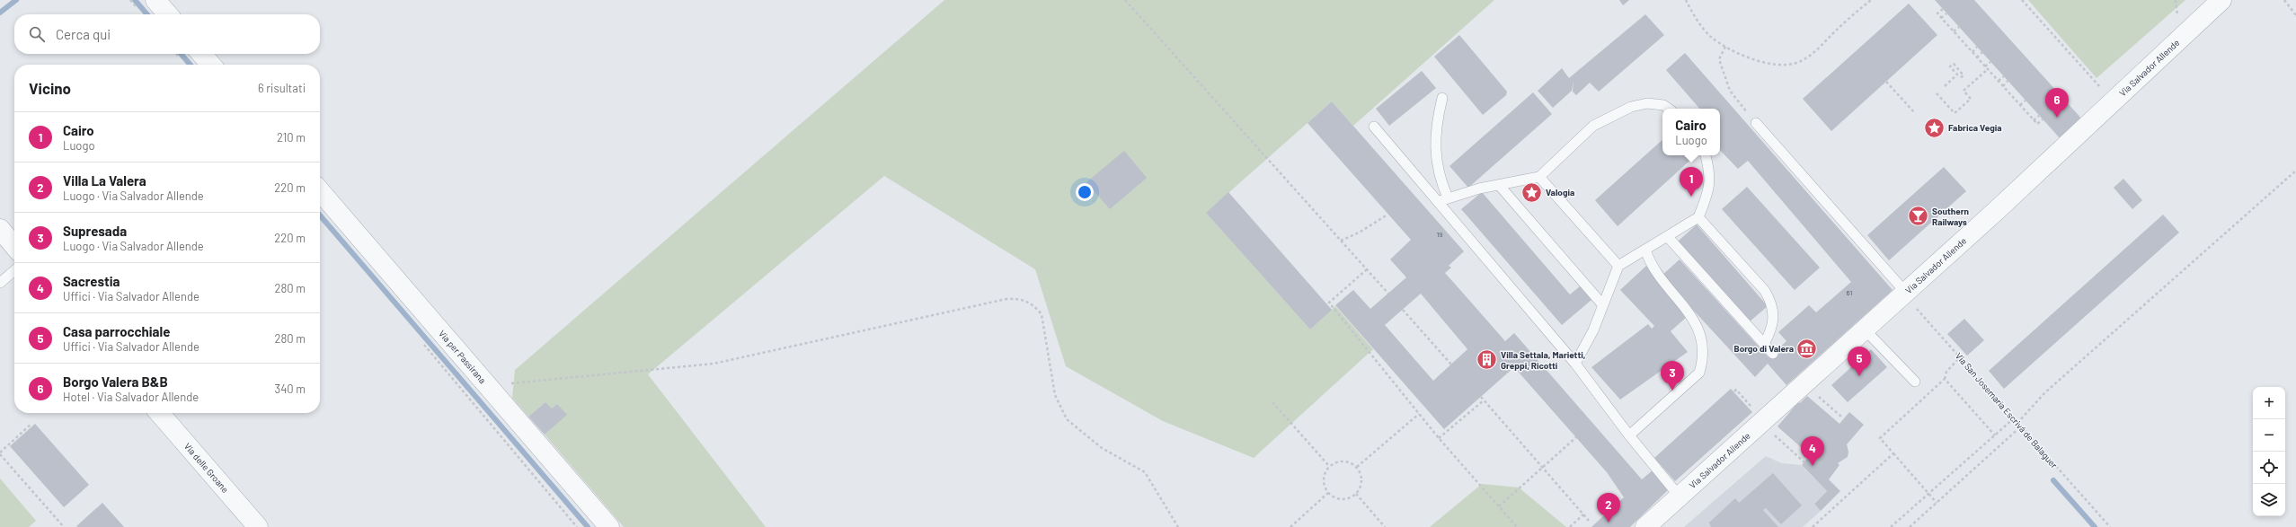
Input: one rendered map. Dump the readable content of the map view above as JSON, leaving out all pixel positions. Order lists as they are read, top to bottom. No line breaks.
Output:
{"streets":{"street":["Via Salvador Allende","Via per Passirana","Via delle Groane"],"path":["Via San Josemaría Escrivá de Balaguer"]},"crossings":[["Via Salvador Allende","Via San Josemaría Escrivá de Balaguer"]],"places":{"place":["Fabrica Vegia","Valogia"],"bar":["Southern Railways"],"museum":["Borgo di Valera"],"building":["Villa Settala, Marietti, Greppi, Ricotti"]},"house_numbers":["19","61"],"page":{"search":"Cerca qui","heading":["Vicino","6 risultati"],"pins":["6","1","5","3","4","2"],"popup":["Cairo","Luogo"],"list":[{"mark":"1","name":"Cairo","note":"Luogo","value":"210 m"},{"mark":"2","name":"Villa La Valera","note":"Luogo · Via Salvador Allende","value":"220 m"},{"mark":"3","name":"Supresada","note":"Luogo · Via Salvador Allende","value":"220 m"},{"mark":"4","name":"Sacrestia","note":"Uffici · Via Salvador Allende","value":"280 m"},{"mark":"5","name":"Casa parrocchiale","note":"Uffici · Via Salvador Allende","value":"280 m"},{"mark":"6","name":"Borgo Valera B&B","note":"Hotel · Via Salvador Allende","value":"340 m"}],"map_buttons":["+","−"]}}
